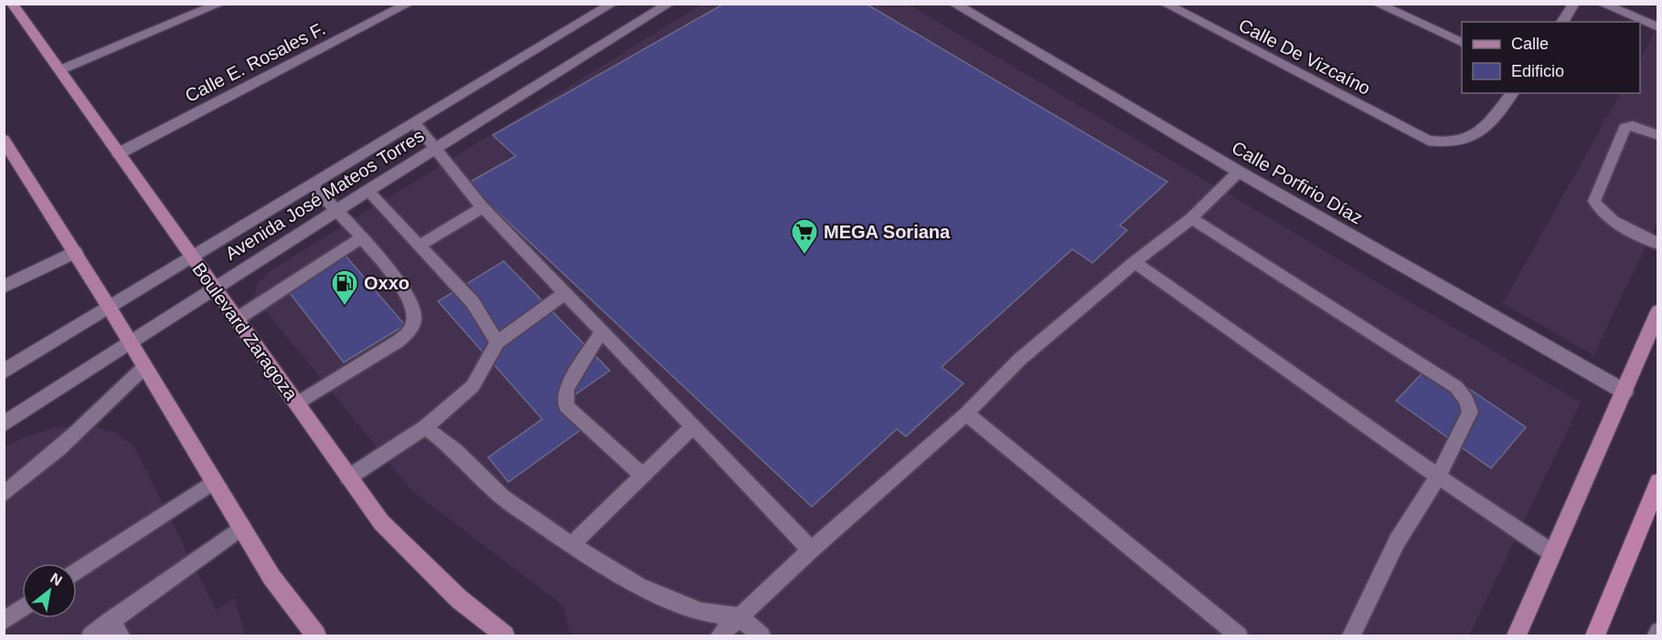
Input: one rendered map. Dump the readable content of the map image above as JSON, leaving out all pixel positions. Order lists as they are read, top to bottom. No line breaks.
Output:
{"streets":{"main road":["Boulevard Zaragoza"],"street":["Calle De Vizcaíno","Calle E. Rosales F.","Calle Porfirio Díaz","Avenida José Mateos Torres"]},"crossings":[["Calle E. Rosales F.","Boulevard Zaragoza"],["Avenida José Mateos Torres","Boulevard Zaragoza"]],"places":{"supermarket":["MEGA Soriana"],"fuel station":["Oxxo"]},"legend":["Calle","Edificio"],"north":"top right"}
